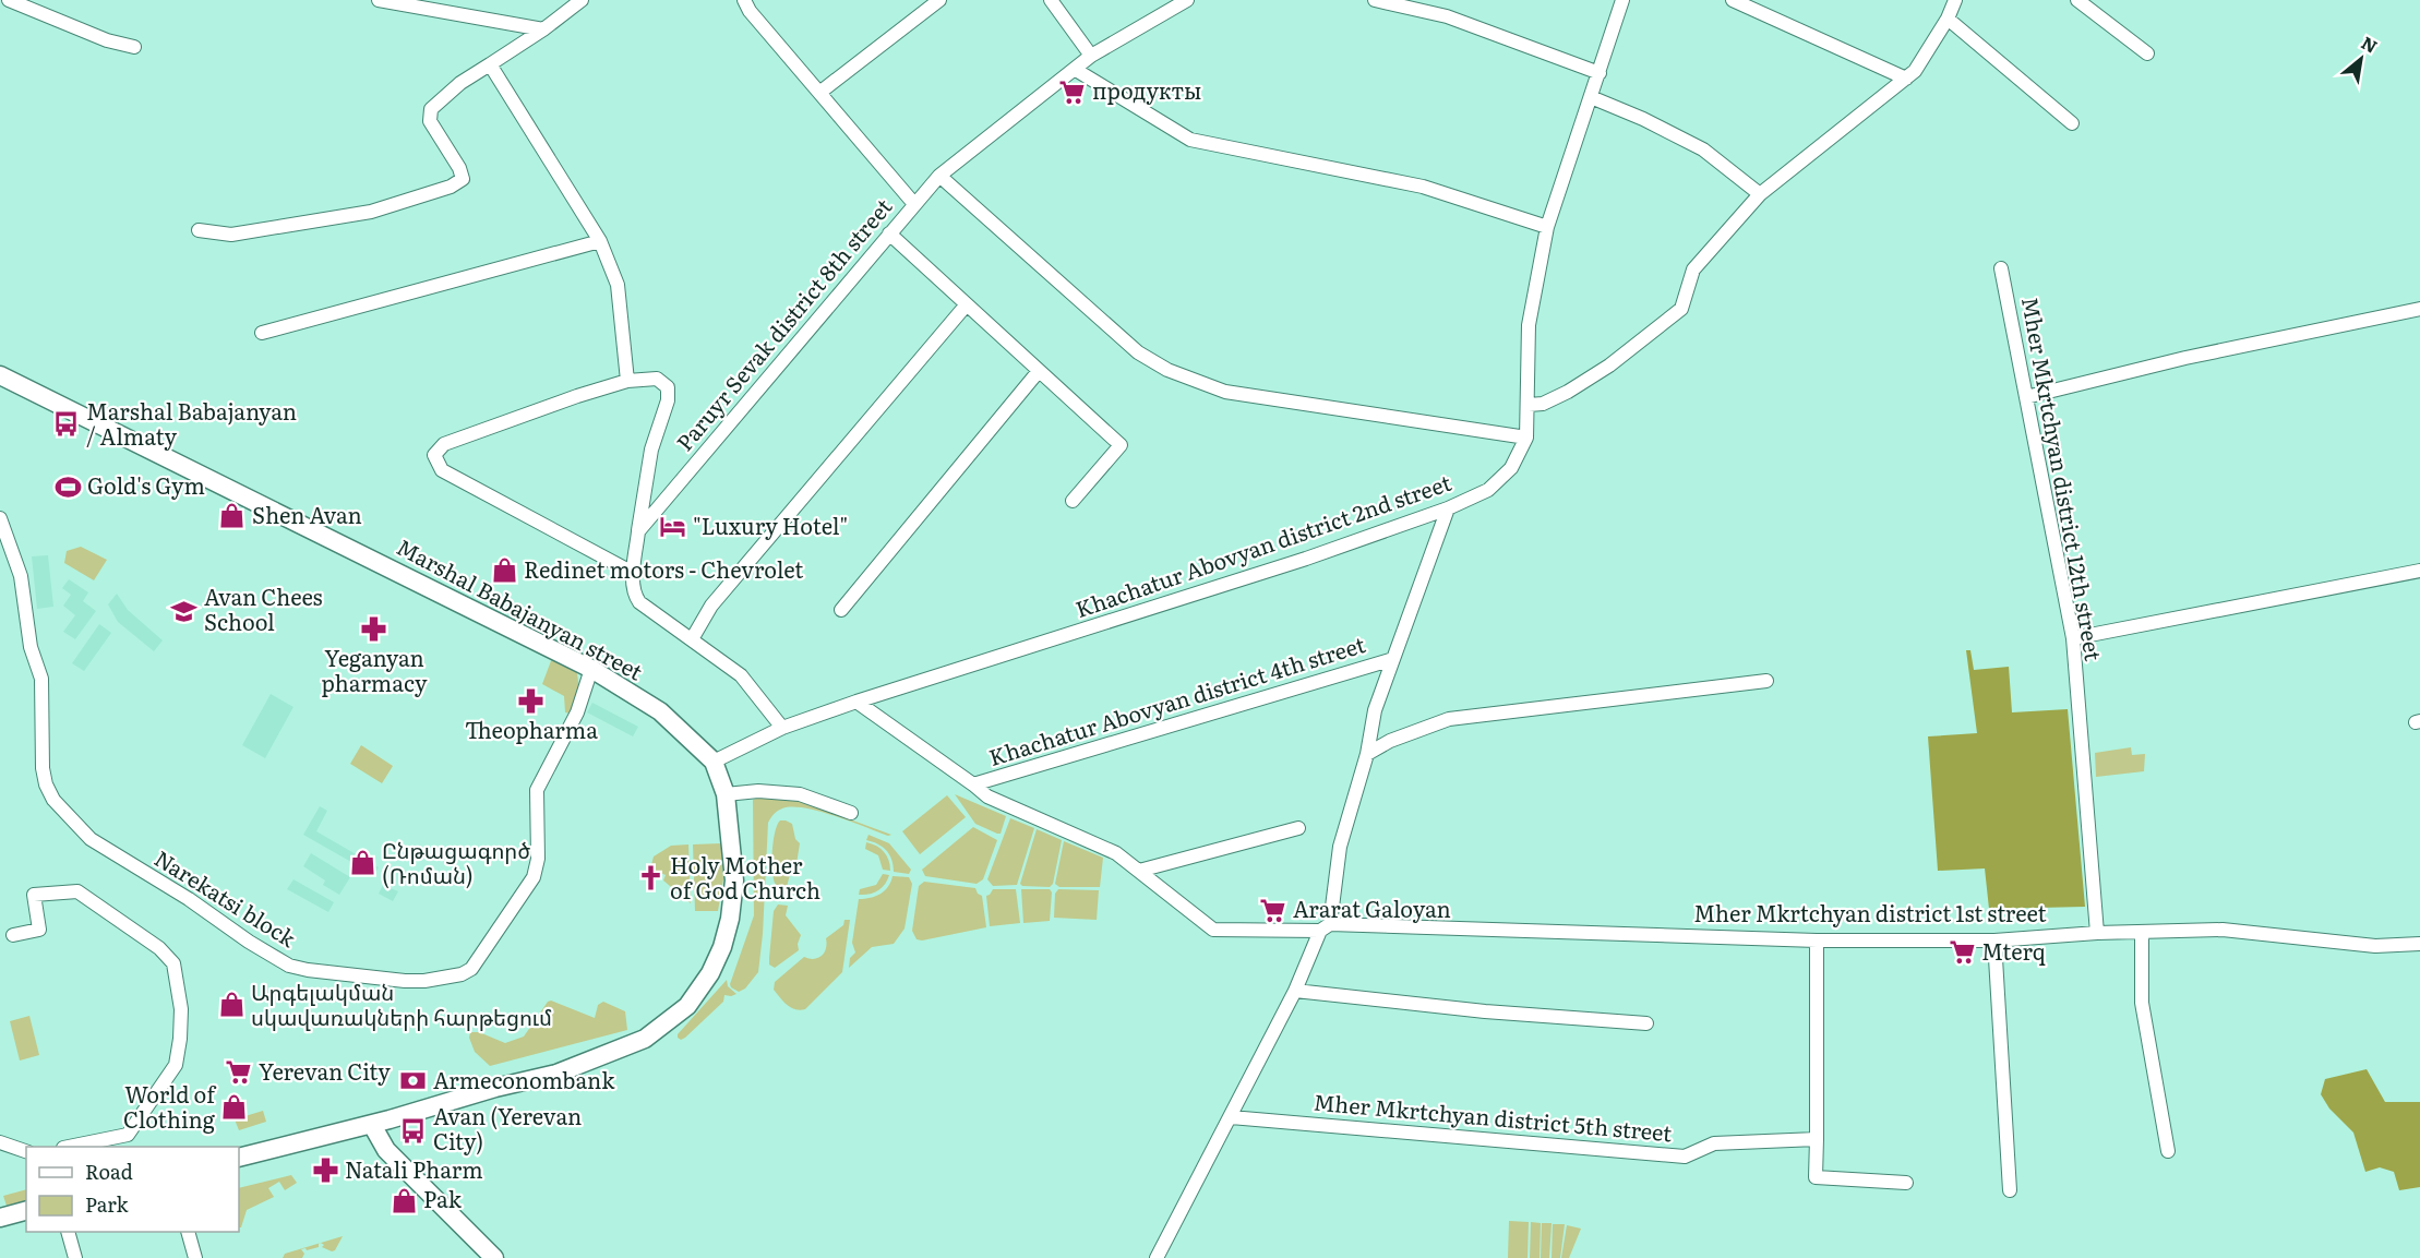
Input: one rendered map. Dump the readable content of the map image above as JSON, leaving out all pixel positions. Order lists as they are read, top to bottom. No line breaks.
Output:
{"streets":{"main road":["Marshal Babajanyan street"],"street":["Paruyr Sevak district 8th street","Mher Mkrtchyan district 12th street","Khachatur Abovyan district 2nd street","Khachatur Abovyan district 4th street","Narekatsi block","Mher Mkrtchyan district 1st street","Mher Mkrtchyan district 5th street"]},"crossings":[["Mher Mkrtchyan district 12th street","Mher Mkrtchyan district 1st street"],["Khachatur Abovyan district 2nd street","Marshal Babajanyan street"],["Khachatur Abovyan district 2nd street","Mher Mkrtchyan district 1st street"],["Marshal Babajanyan street","Narekatsi block"],["Khachatur Abovyan district 4th street","Mher Mkrtchyan district 1st street"]],"places":{"supermarket":["продукты","Ararat Galoyan","Mterq","Yerevan City"],"bus stop":["Marshal Babajanyan / Almaty","Avan (Yerevan City)"],"sports":["Gold's Gym"],"shop":["Shen Avan","Redinet motors - Chevrolet","Ընթացագործ (Ռոման)","Արգելակման սկավառակների հարթեցում","World of Clothing","Pak"],"hotel":["\"Luxury Hotel\""],"school or university":["Avan Chees School"],"pharmacy":["Yeganyan pharmacy","Theopharma","Natali Pharm"],"church":["Holy Mother of God Church"],"bank":["Armeconombank"]},"legend":["Road","Park"],"north":"top right"}
